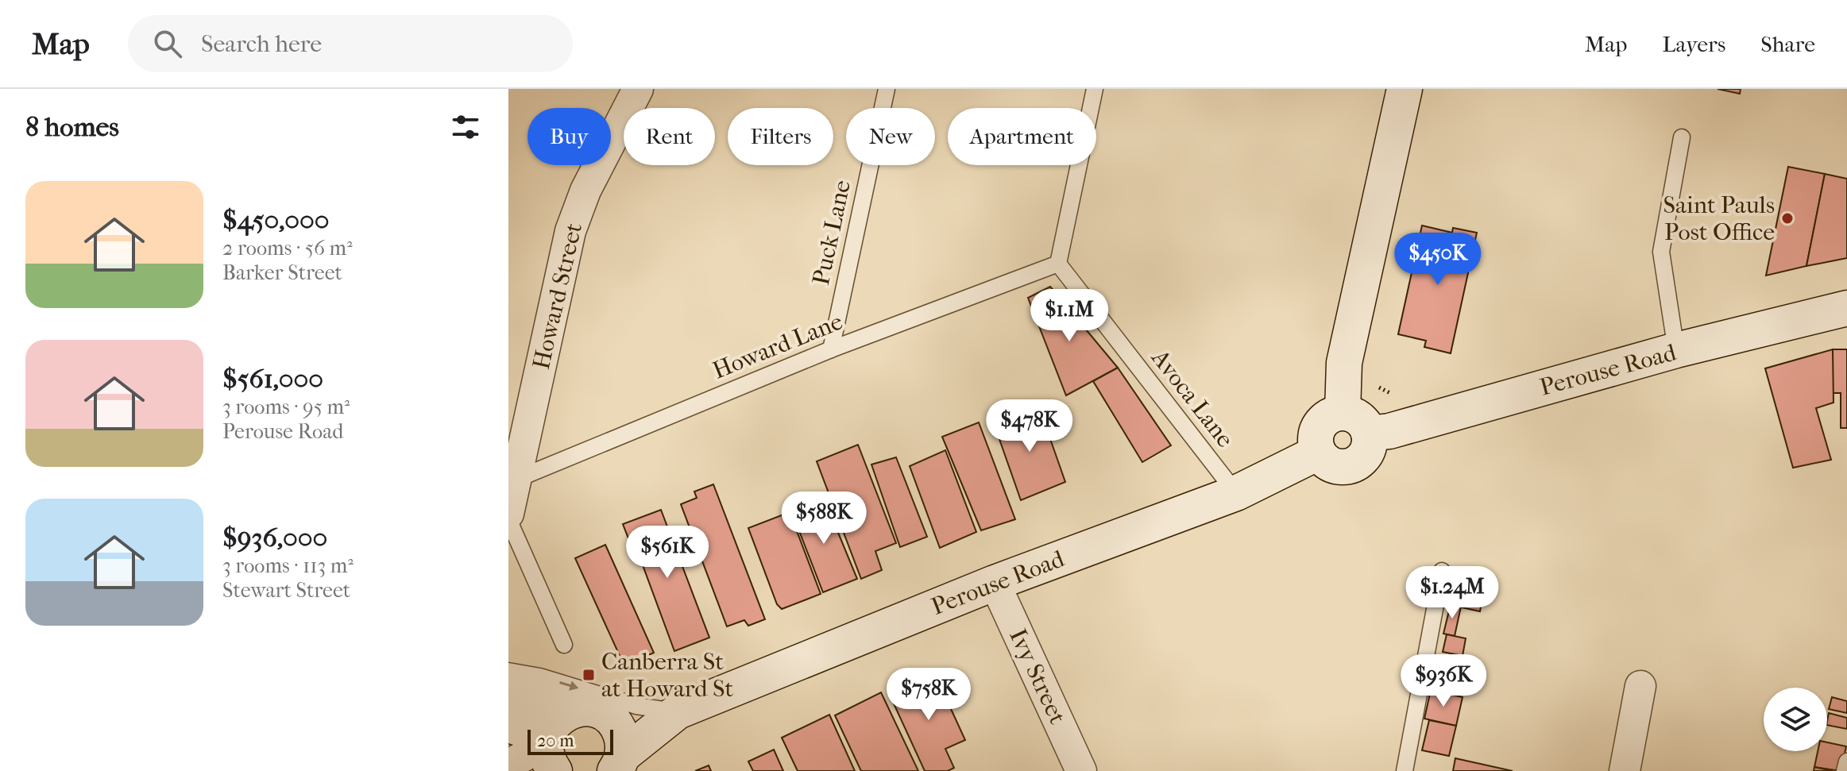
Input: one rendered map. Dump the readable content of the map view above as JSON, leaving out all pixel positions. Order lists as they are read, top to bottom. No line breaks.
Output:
{"streets":{"street":["Howard Street","Perouse Road","Ivy Street"],"lane":["Puck Lane","Howard Lane","Avoca Lane"]},"crossings":[["Puck Lane","Howard Lane"],["Howard Street","Howard Lane"],["Howard Lane","Avoca Lane"],["Perouse Road","Avoca Lane"],["Perouse Road","Ivy Street"]],"places":{"other":["Saint Pauls Post Office"],"transit":["Canberra St at Howard St"]},"scale_bar":"20 m","page":{"header":"Map","search":"Search here","nav":["Map","Layers","Share"],"heading":"8 homes","chip":["Buy","Rent","Filters","New","Apartment"],"list":[{"name":"$450,000","note":"2 rooms · 56 m² · Barker Street"},{"name":"$561,000","note":"3 rooms · 95 m² · Perouse Road"},{"name":"$936,000","note":"3 rooms · 113 m² · Stewart Street"}],"price":["$450K","$1.1M","$478K","$588K","$561K","$1.24M","$936K","$758K"],"scale":"20 m"}}
